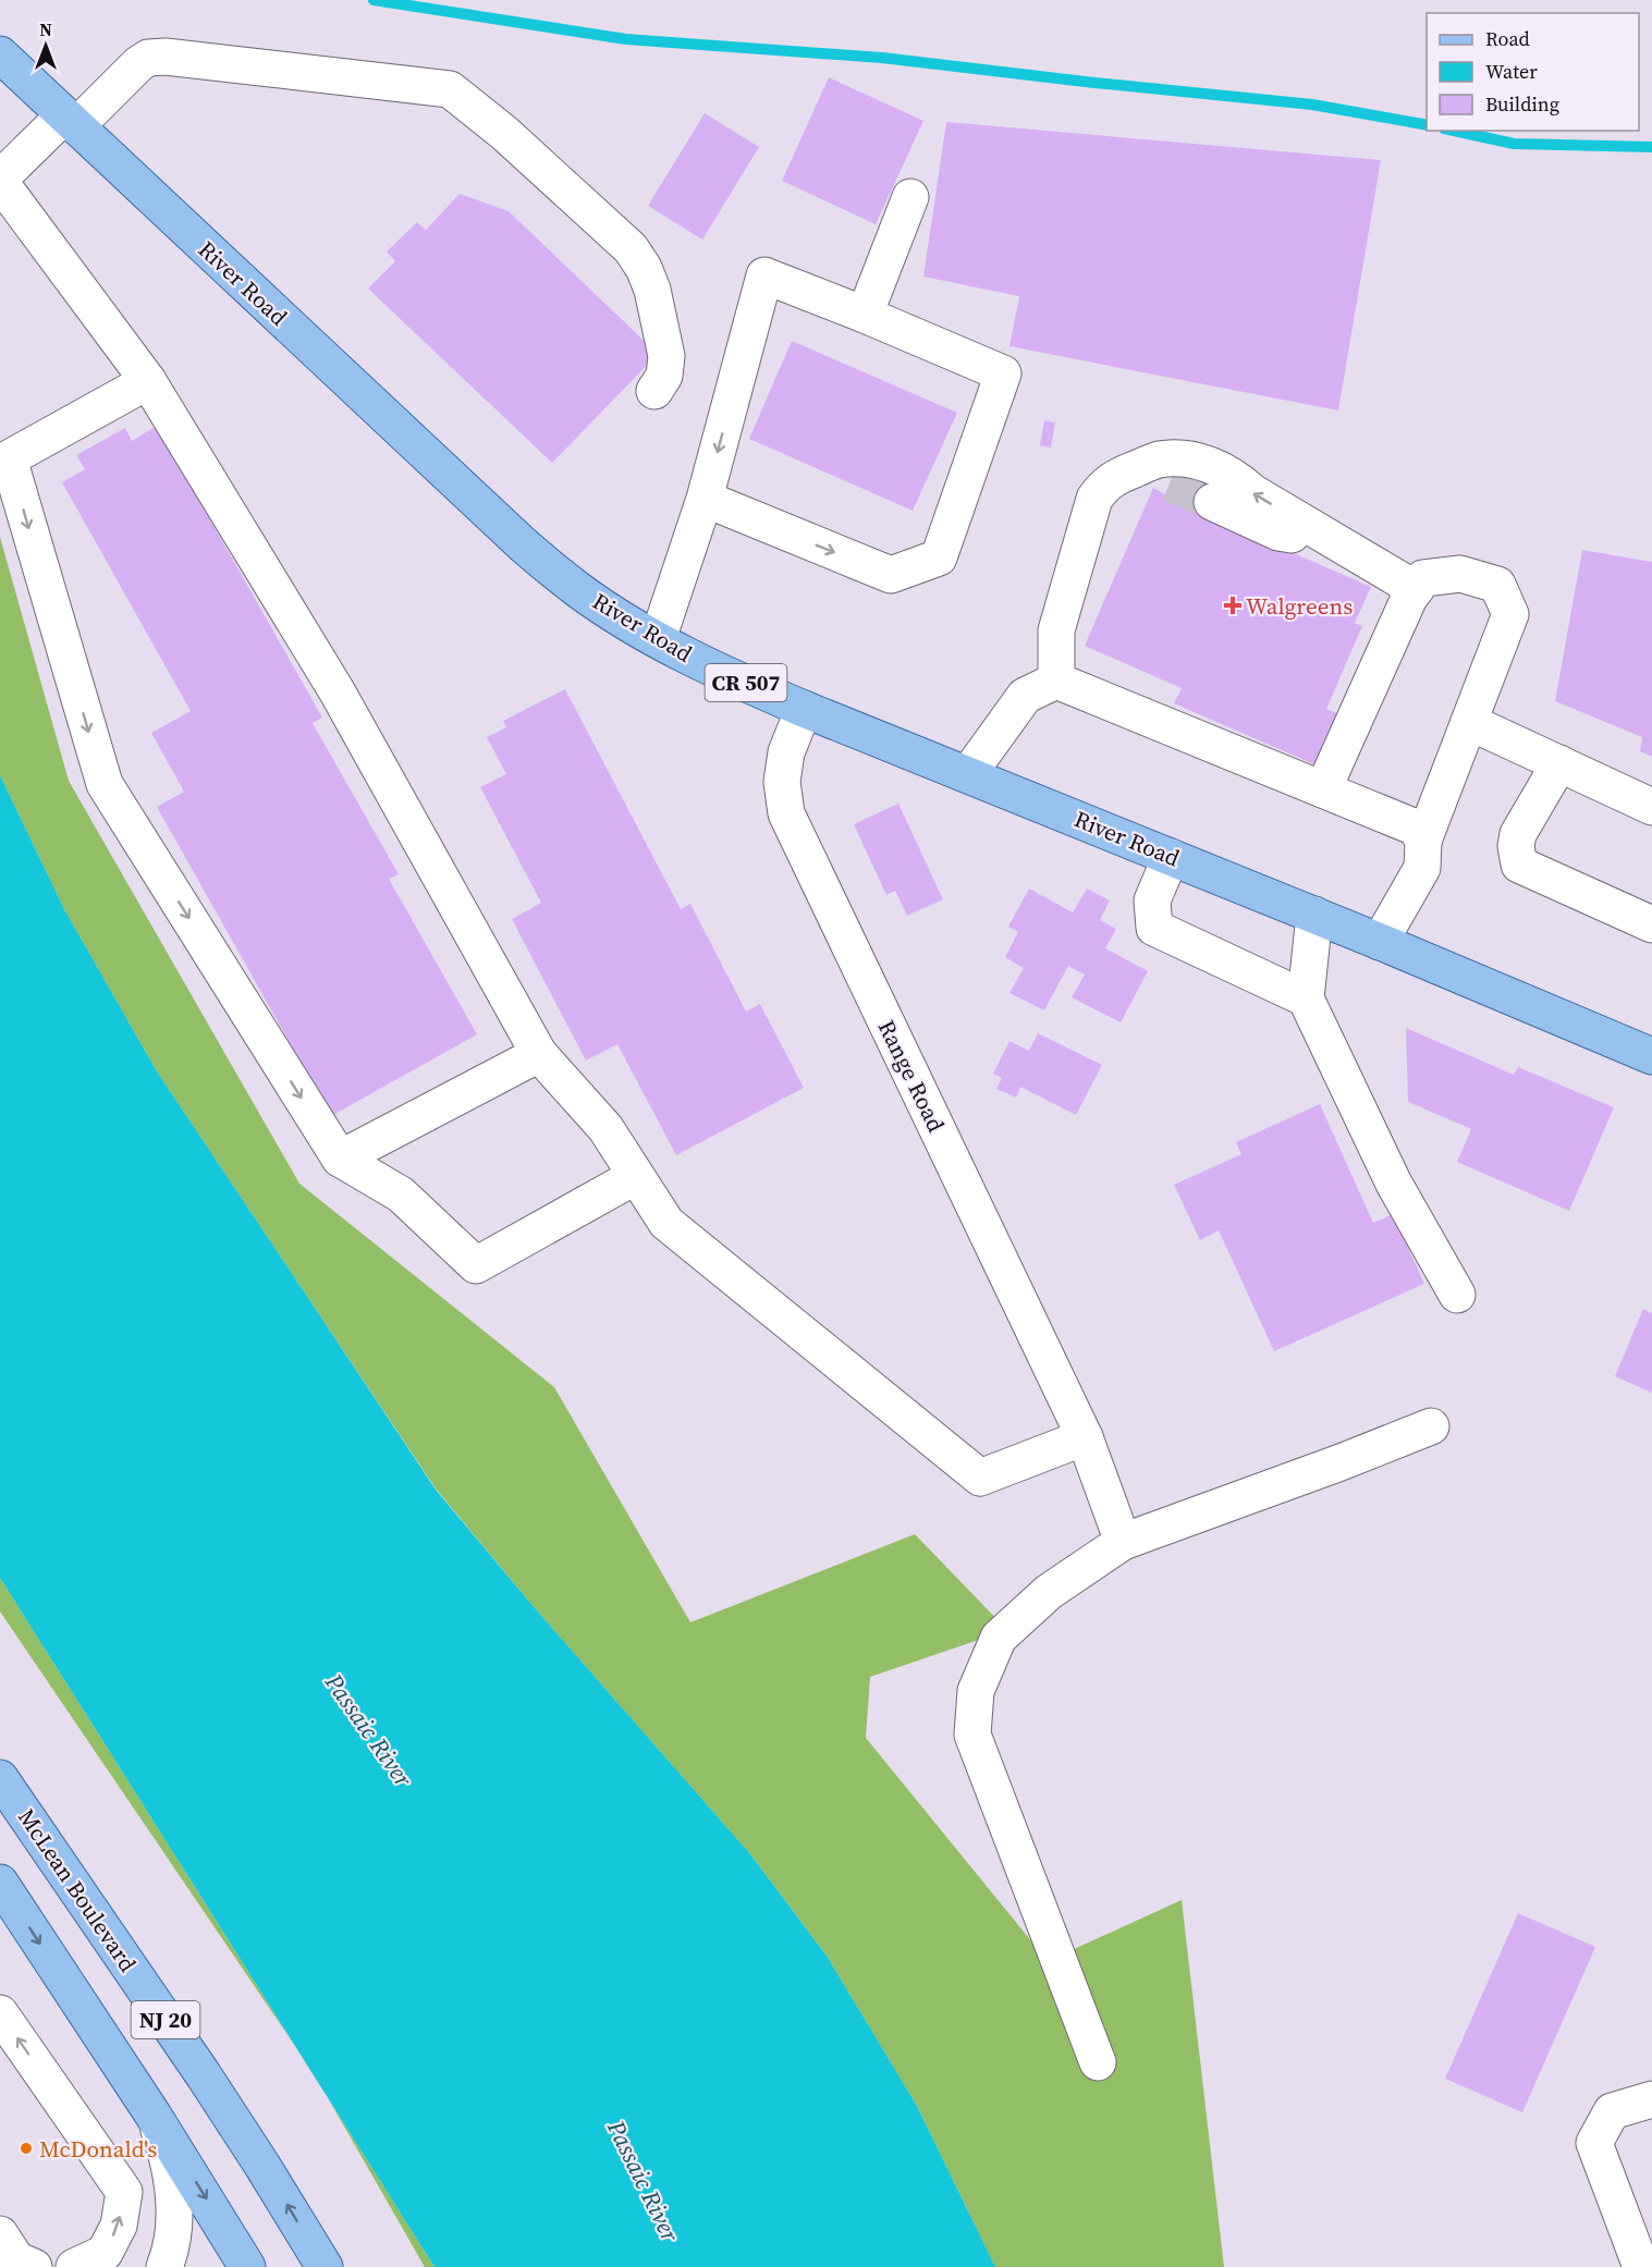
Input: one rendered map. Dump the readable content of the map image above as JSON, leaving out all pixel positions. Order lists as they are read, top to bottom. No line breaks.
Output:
{"streets":{"main road":["River Road","CR 507","McLean Boulevard","NJ 20"],"street":["Range Road"]},"crossings":[["River Road","Range Road"]],"water":["Passaic River"],"places":{"health":["Walgreens"],"other":["McDonald's"]},"legend":["Road","Water","Building"],"north":"top"}
